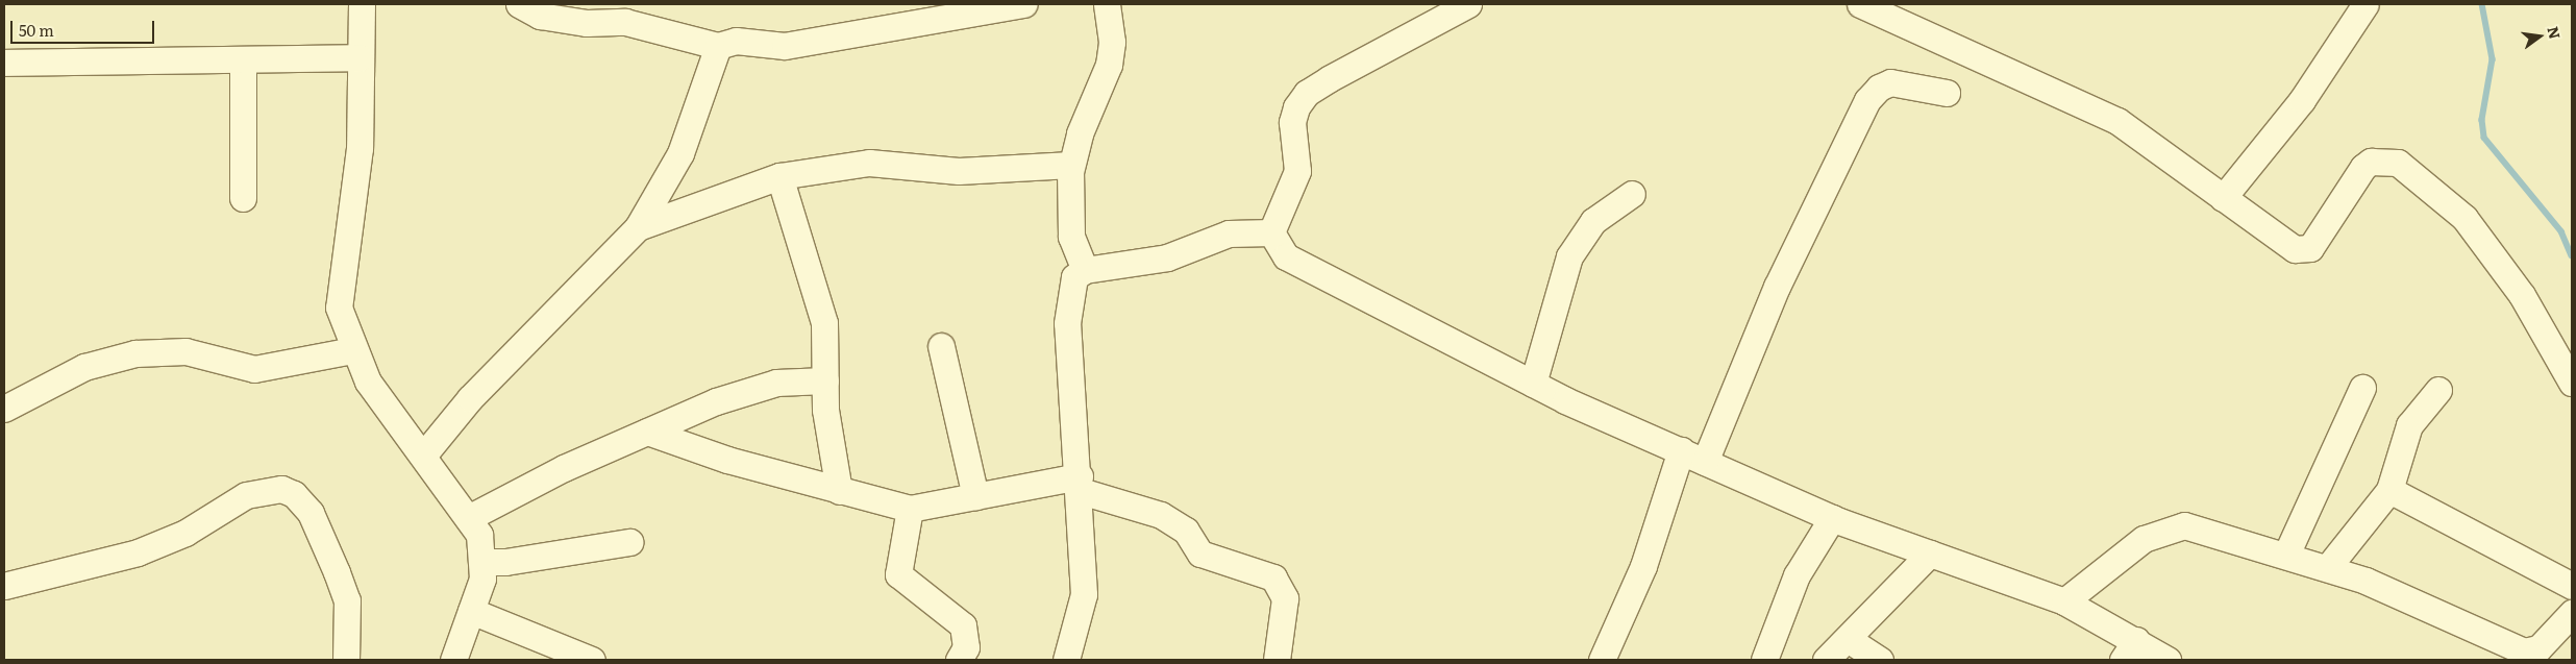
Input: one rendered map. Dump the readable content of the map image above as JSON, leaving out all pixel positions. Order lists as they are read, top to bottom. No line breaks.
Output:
{"scale_bar":"50 m","north":"right"}
